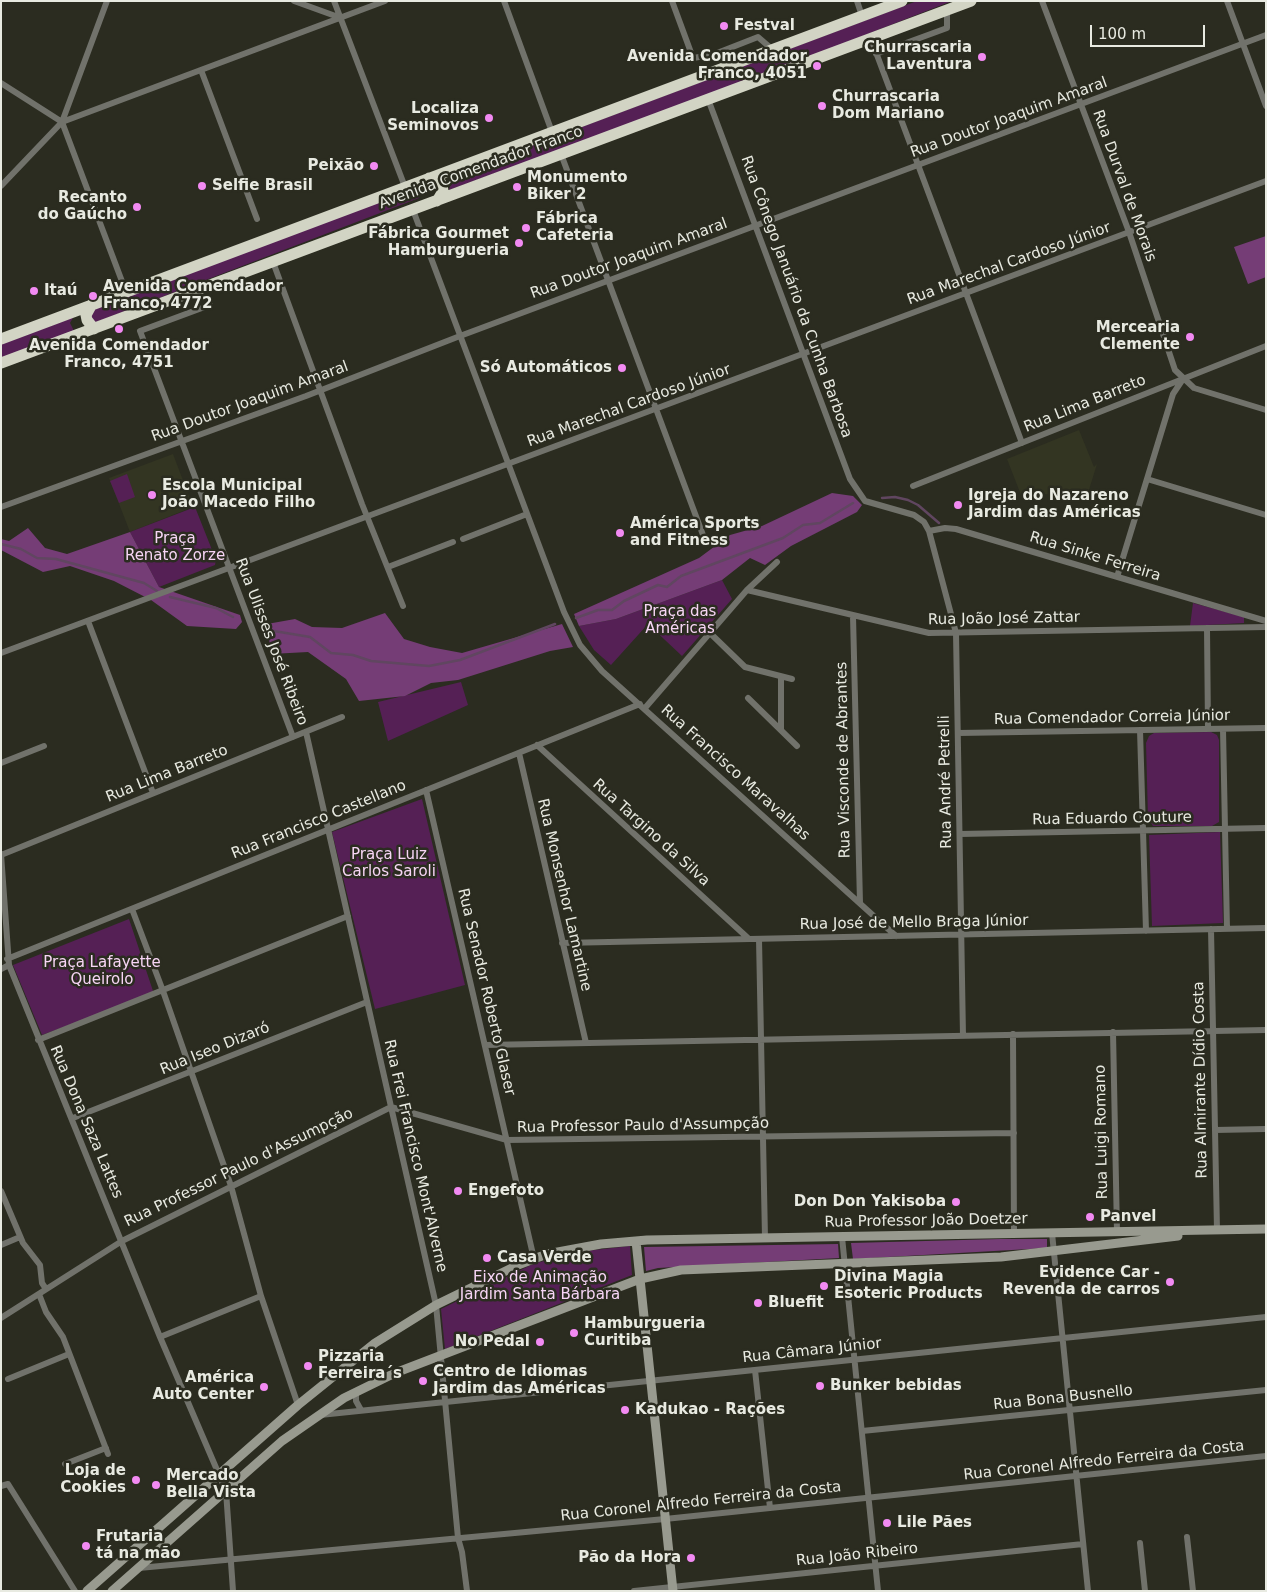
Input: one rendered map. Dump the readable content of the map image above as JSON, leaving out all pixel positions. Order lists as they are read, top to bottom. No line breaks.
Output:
{"streets":{"highway":["Avenida Comendador Franco"],"main road":["Rua Professor João Doetzer"],"street":["Rua Doutor Joaquim Amaral","Rua Durval de Morais","Rua Marechal Cardoso Júnior","Rua Cônego Januário da Cunha Barbosa","Rua Lima Barreto","Rua Sinke Ferreira","Rua João José Zattar","Rua Ulisses José Ribeiro","Rua Comendador Correia Júnior","Rua Visconde de Abrantes","Rua Francisco Maravalhas","Rua André Petrelli","Rua Eduardo Couture","Rua Francisco Castellano","Rua Targino da Silva","Rua Monsenhor Lamartine","Rua José de Mello Braga Júnior","Rua Senador Roberto Glaser","Rua Iseo Dizaró","Rua Almirante Dídio Costa","Rua Dona Saza Lattes","Rua Professor Paulo d'Assumpção","Rua Luigi Romano","Rua Frei Francisco Mont'Alverne","Rua Câmara Júnior","Rua Bona Busnello","Rua Coronel Alfredo Ferreira da Costa","Rua João Ribeiro"]},"crossings":[["Rua Doutor Joaquim Amaral","Rua Durval de Morais"],["Rua Doutor Joaquim Amaral","Rua Cônego Januário da Cunha Barbosa"],["Rua Doutor Joaquim Amaral","Rua Ulisses José Ribeiro"],["Rua Doutor Joaquim Amaral","Rua Francisco Maravalhas"],["Avenida Comendador Franco","Rua Cônego Januário da Cunha Barbosa"],["Avenida Comendador Franco","Rua Francisco Maravalhas"],["Rua Durval de Morais","Rua Marechal Cardoso Júnior"],["Rua Durval de Morais","Rua Lima Barreto"],["Rua Marechal Cardoso Júnior","Rua Cônego Januário da Cunha Barbosa"],["Rua Marechal Cardoso Júnior","Rua Ulisses José Ribeiro"],["Rua Marechal Cardoso Júnior","Rua Francisco Maravalhas"],["Rua Cônego Januário da Cunha Barbosa","Rua Sinke Ferreira"],["Rua Cônego Januário da Cunha Barbosa","Rua André Petrelli"],["Rua Lima Barreto","Rua Ulisses José Ribeiro"],["Rua Lima Barreto","Rua Dona Saza Lattes"],["Rua Lima Barreto","Rua Frei Francisco Mont'Alverne"],["Rua Sinke Ferreira","Rua André Petrelli"],["Rua João José Zattar","Rua Visconde de Abrantes"],["Rua João José Zattar","Rua André Petrelli"],["Rua João José Zattar","Rua Francisco Castellano"],["Rua Comendador Correia Júnior","Rua André Petrelli"],["Rua Visconde de Abrantes","Rua Francisco Maravalhas"],["Rua Francisco Maravalhas","Rua Francisco Castellano"],["Rua Francisco Maravalhas","Rua José de Mello Braga Júnior"],["Rua André Petrelli","Rua Eduardo Couture"],["Rua André Petrelli","Rua José de Mello Braga Júnior"],["Rua Francisco Castellano","Rua Targino da Silva"],["Rua Francisco Castellano","Rua Monsenhor Lamartine"],["Rua Francisco Castellano","Rua Senador Roberto Glaser"],["Rua Francisco Castellano","Rua Dona Saza Lattes"],["Rua Francisco Castellano","Rua Frei Francisco Mont'Alverne"],["Rua Targino da Silva","Rua José de Mello Braga Júnior"],["Rua Monsenhor Lamartine","Rua José de Mello Braga Júnior"],["Rua José de Mello Braga Júnior","Rua Almirante Dídio Costa"],["Rua Senador Roberto Glaser","Rua Professor Paulo d'Assumpção"],["Rua Senador Roberto Glaser","Rua Professor João Doetzer"],["Rua Iseo Dizaró","Rua Dona Saza Lattes"],["Rua Iseo Dizaró","Rua Frei Francisco Mont'Alverne"],["Rua Almirante Dídio Costa","Rua Professor João Doetzer"],["Rua Dona Saza Lattes","Rua Professor Paulo d'Assumpção"],["Rua Dona Saza Lattes","Rua Professor João Doetzer"],["Rua Professor Paulo d'Assumpção","Rua Frei Francisco Mont'Alverne"],["Rua Luigi Romano","Rua Professor João Doetzer"],["Rua Frei Francisco Mont'Alverne","Rua Professor João Doetzer"],["Rua Frei Francisco Mont'Alverne","Rua Câmara Júnior"],["Rua Frei Francisco Mont'Alverne","Rua Coronel Alfredo Ferreira da Costa"],["Rua Professor João Doetzer","Rua Câmara Júnior"],["Rua Professor João Doetzer","Rua Coronel Alfredo Ferreira da Costa"]],"parks":["Praça Renato Zorze","Praça das Américas","Praça Luiz Carlos Saroli","Praça Lafayette Queirolo","Eixo de Animação Jardim Santa Bárbara"],"places":["Festval","Churrascaria Laventura","Avenida Comendador Franco, 4051","Churrascaria Dom Mariano","Localiza Seminovos","Peixão","Selfie Brasil","Monumento Biker 2","Recanto do Gaúcho","Fábrica Cafeteria","Fábrica Gourmet Hamburgueria","Itaú","Avenida Comendador Franco, 4772","Avenida Comendador Franco, 4751","Mercearia Clemente","Só Automáticos","Escola Municipal João Macedo Filho","Igreja do Nazareno Jardim das Américas","América Sports and Fitness","Engefoto","Don Don Yakisoba","Panvel","Casa Verde","Evidence Car - Revenda de carros","Divina Magia Esoteric Products","Bluefit","Hamburgueria Curitiba","No Pedal","Pizzaria Ferreira´s","Centro de Idiomas Jardim das Américas","Bunker bebidas","América Auto Center","Kadukao - Rações","Loja de Cookies","Mercado Bella Vista","Lile Pães","Frutaria tá na mão","Pão da Hora"],"scale_bar":"100 m"}
